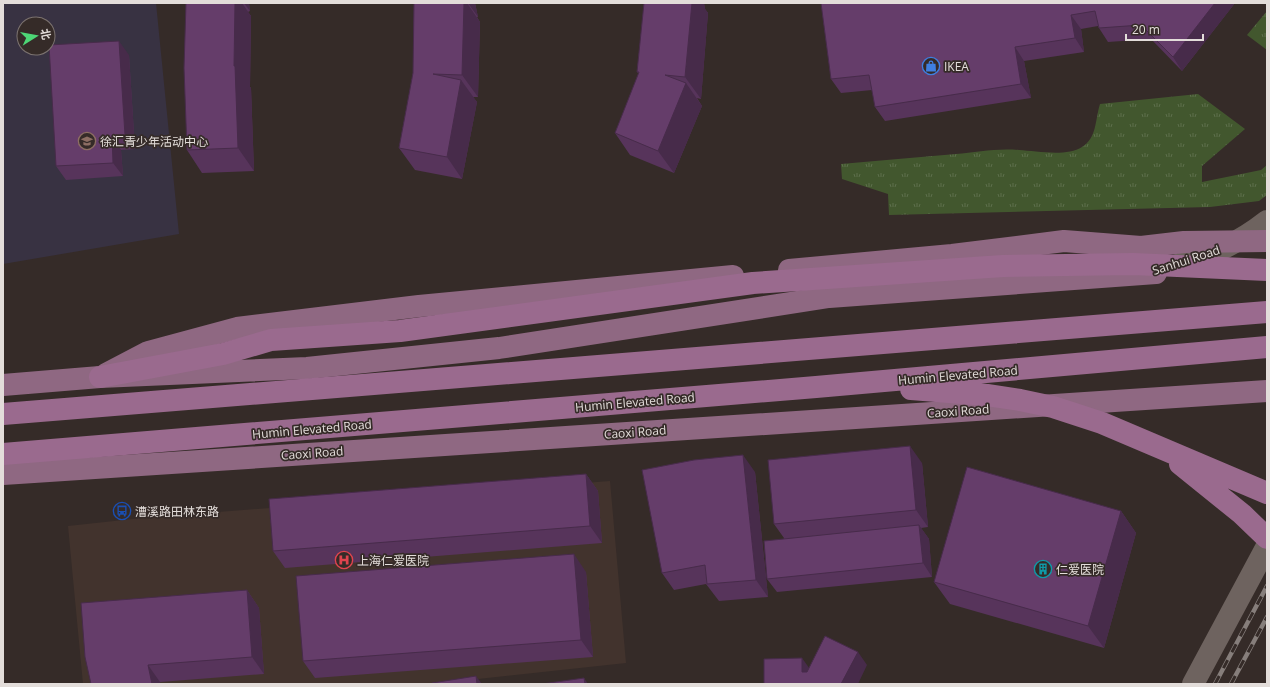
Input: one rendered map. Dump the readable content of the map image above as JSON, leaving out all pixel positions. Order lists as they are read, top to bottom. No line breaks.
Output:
{"streets":{"highway":["Humin Elevated Road"],"main road":["Caoxi Road"],"street":["Sanhui Road"]},"places":{"shop":["IKEA"],"school or university":["徐汇青少年活动中心"],"bus stop":["漕溪路田林东路"],"hospital":["上海仁爱医院"],"building":["仁爱医院"]},"scale_bar":"20 m","north":"right"}
